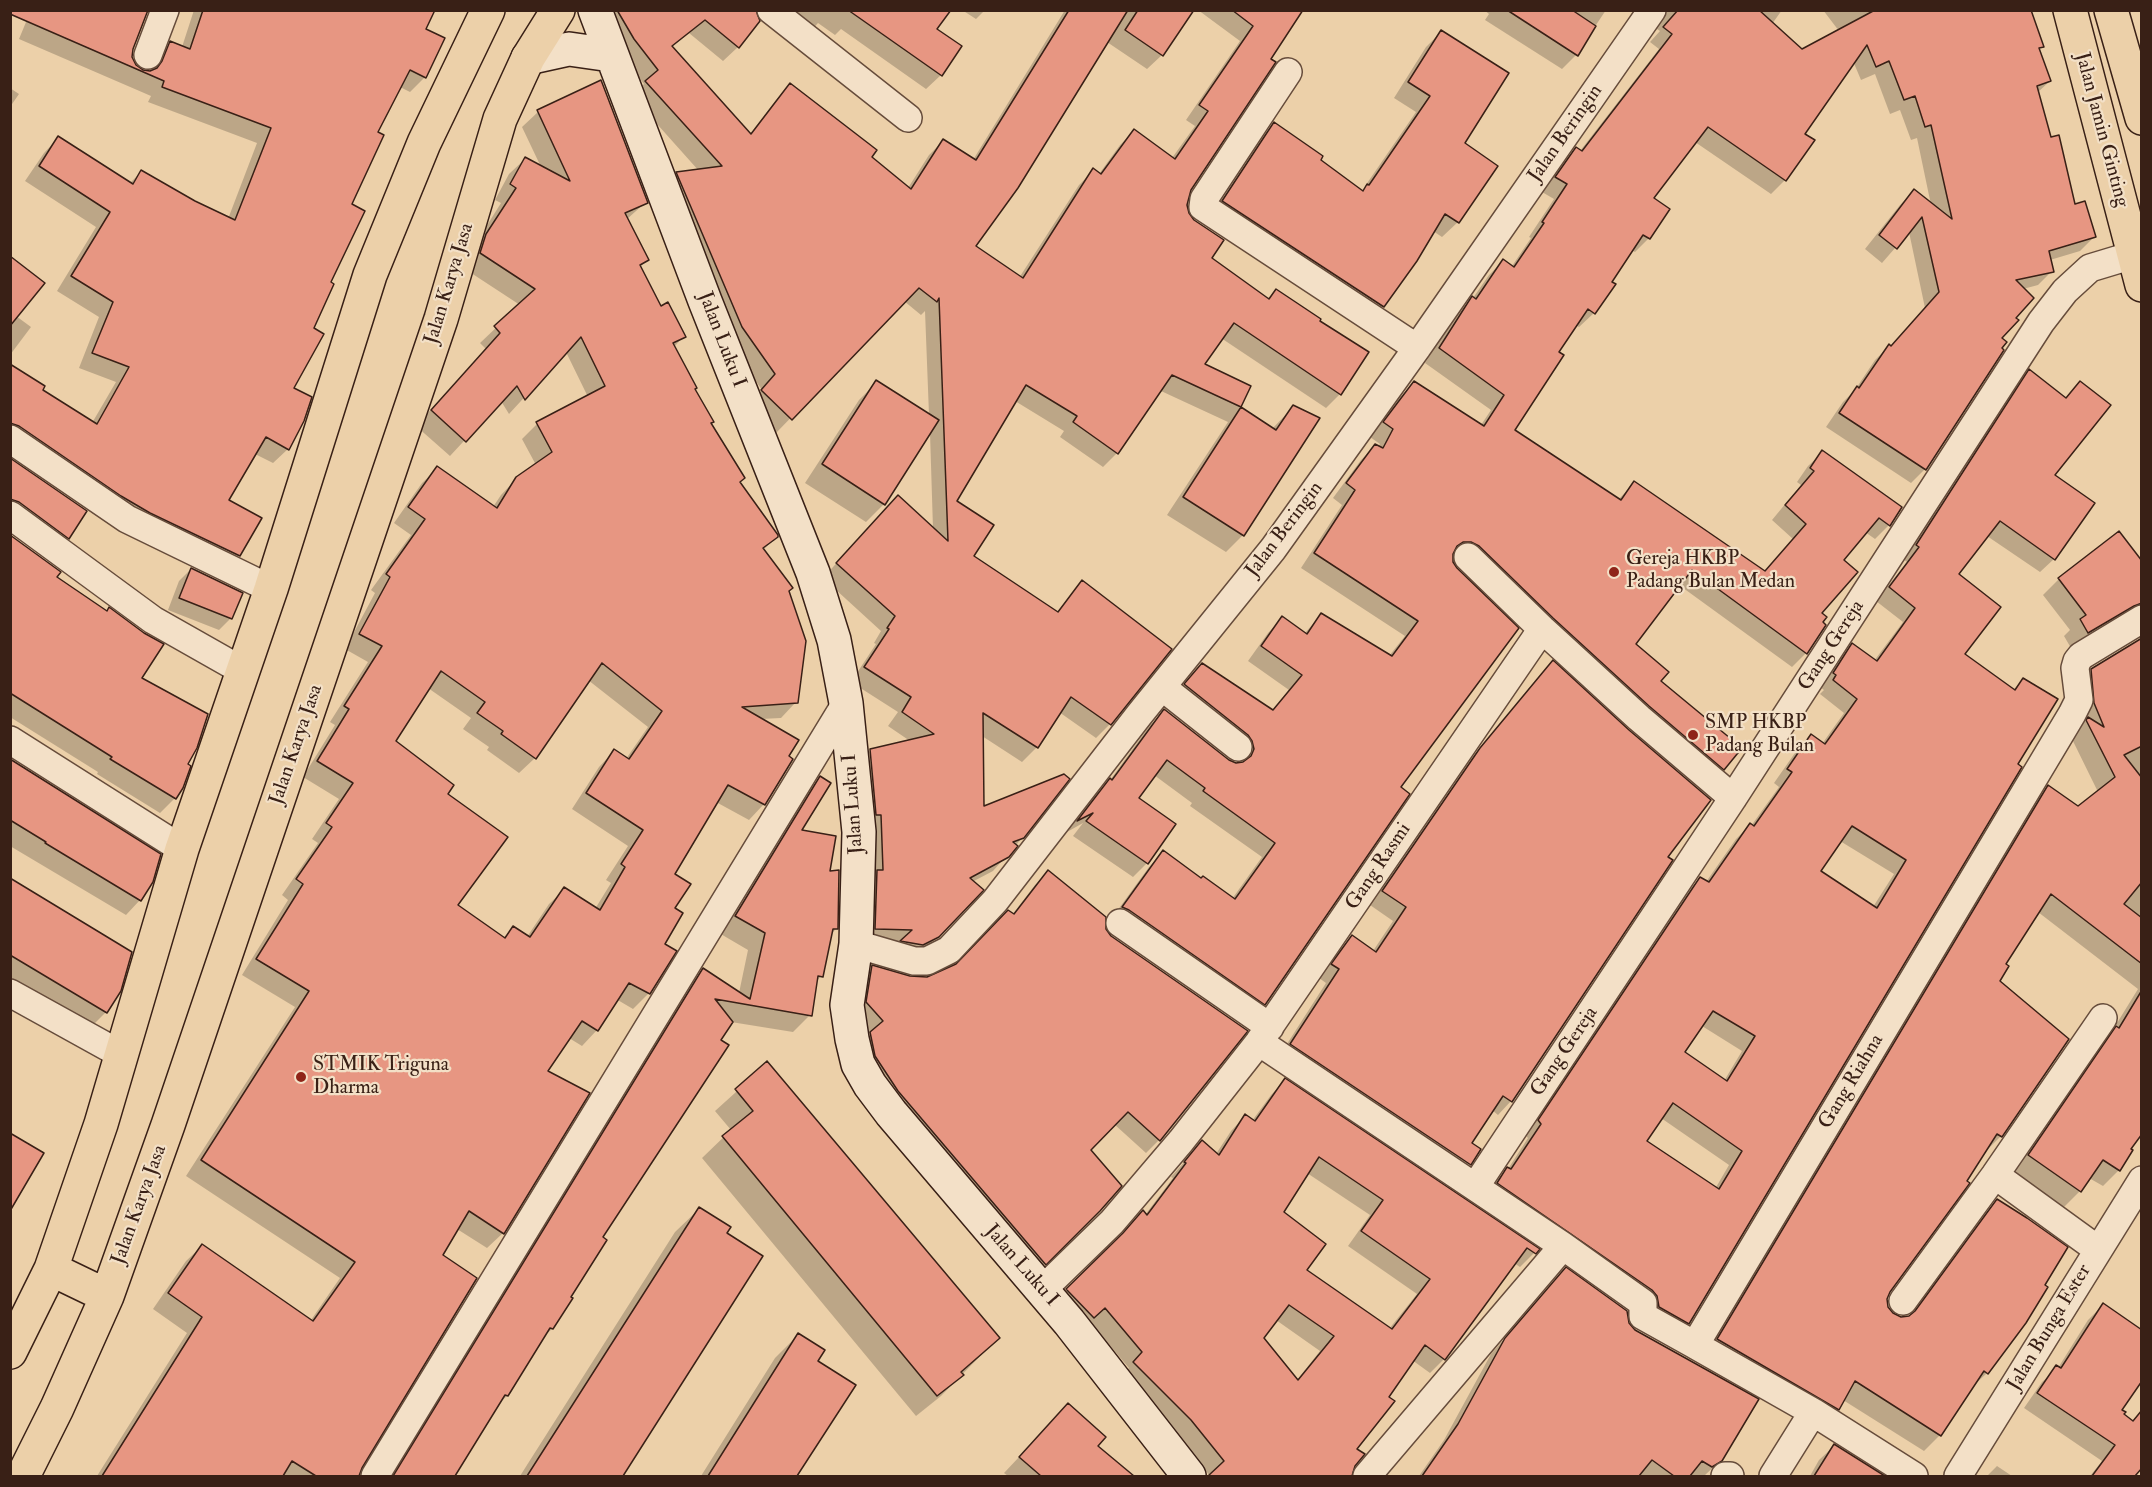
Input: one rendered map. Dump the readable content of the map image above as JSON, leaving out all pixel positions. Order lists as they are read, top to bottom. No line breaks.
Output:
{"streets":{"main road":["Jalan Jamin Ginting","Jalan Karya Jasa"],"street":["Jalan Beringin","Jalan Luku I","Gang Gereja","Gang Rasmi","Gang Riahna","Jalan Bunga Ester"]},"crossings":[["Jalan Jamin Ginting","Gang Gereja"],["Jalan Beringin","Jalan Luku I"],["Jalan Luku I","Gang Rasmi"]],"places":["Gereja HKBP Padang Bulan Medan","SMP HKBP Padang Bulan","STMIK Triguna Dharma"]}
